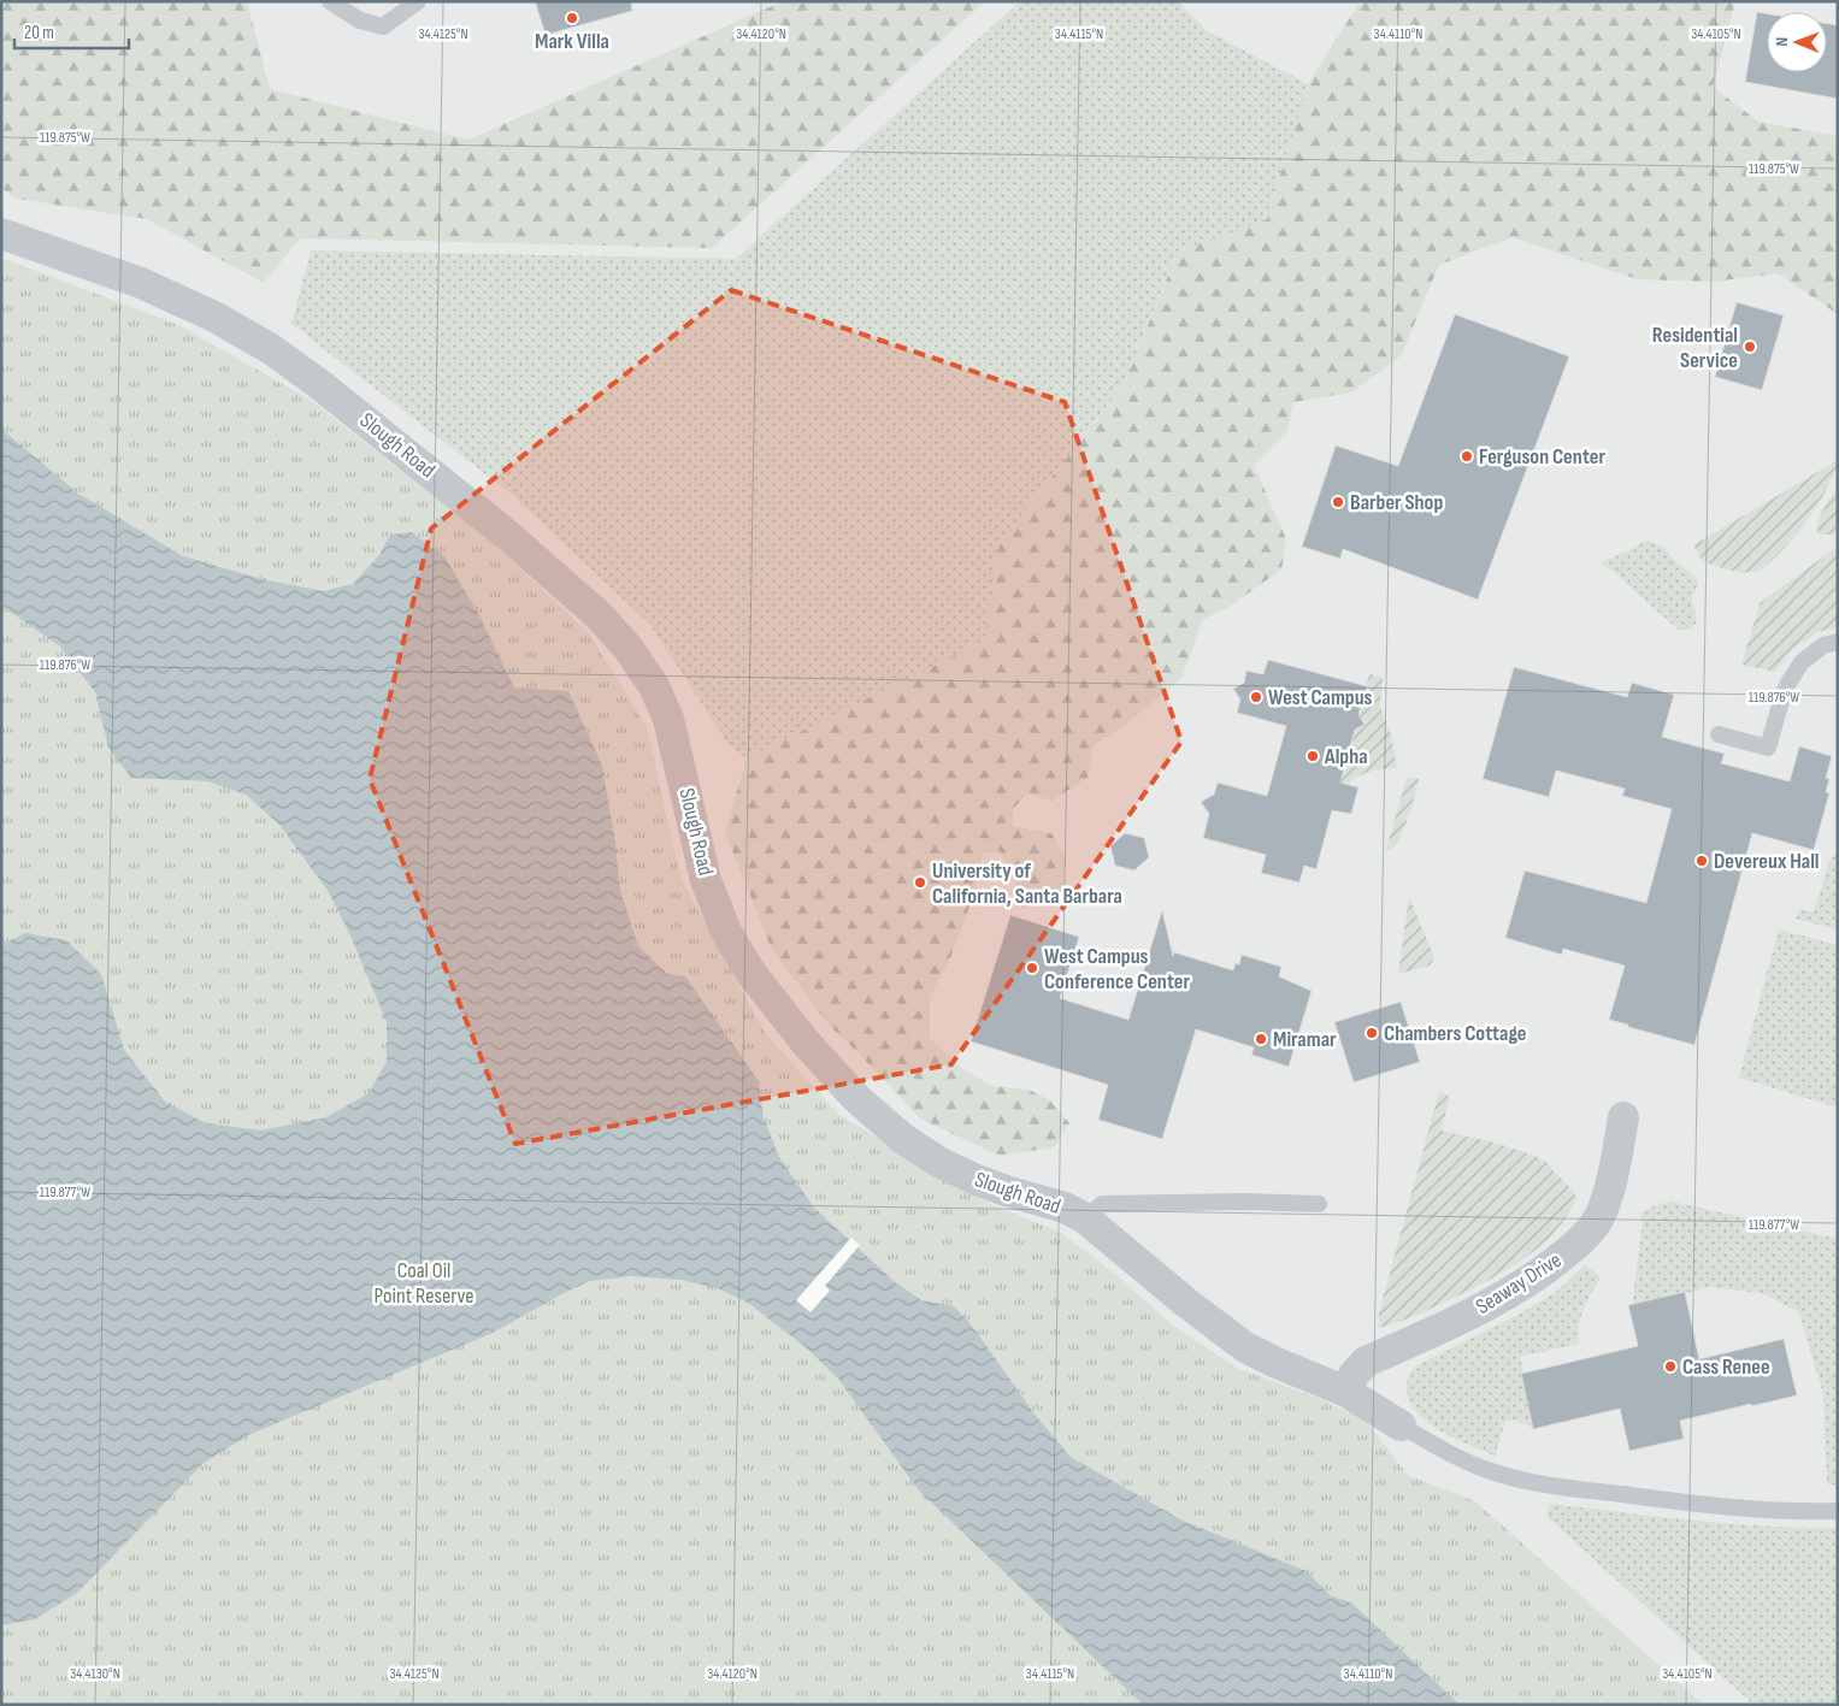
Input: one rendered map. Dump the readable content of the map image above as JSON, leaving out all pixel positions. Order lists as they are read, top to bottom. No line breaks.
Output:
{"streets":{"street":["Slough Road","Seaway Drive"]},"crossings":[["Slough Road","Seaway Drive"]],"parks":["Coal Oil Point Reserve"],"places":["Mark Villa","Residential Service","Ferguson Center","Barber Shop","West Campus","Alpha","Devereux Hall","University of California, Santa Barbara","West Campus Conference Center","Chambers Cottage","Miramar","Cass Renee"],"scale_bar":"20 m","north":"left","coordinates":["34.4125°N","34.4120°N","34.4115°N","34.4110°N","34.4105°N","119.875°W","119.876°W","119.877°W","34.4130°N"]}
